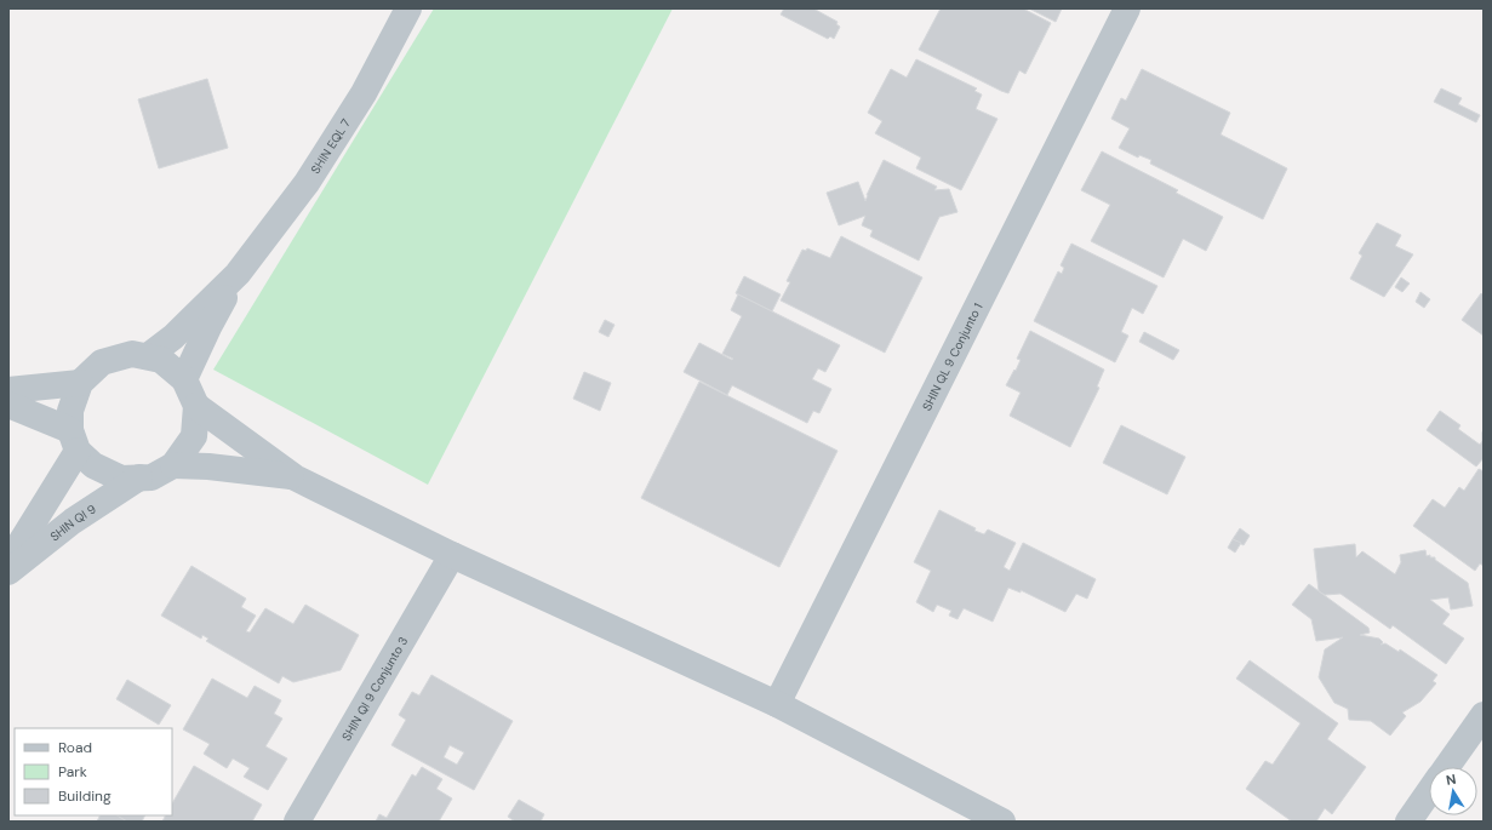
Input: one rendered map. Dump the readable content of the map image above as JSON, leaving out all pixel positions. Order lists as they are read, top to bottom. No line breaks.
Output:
{"streets":{"street":["SHIN EQL 7","SHIN QL 9 Conjunto 1","SHIN QI 9","SHIN QI 9 Conjunto 3"]},"crossings":[["SHIN EQL 7","SHIN QI 9"]],"legend":["Road","Park","Building"],"north":"top"}
